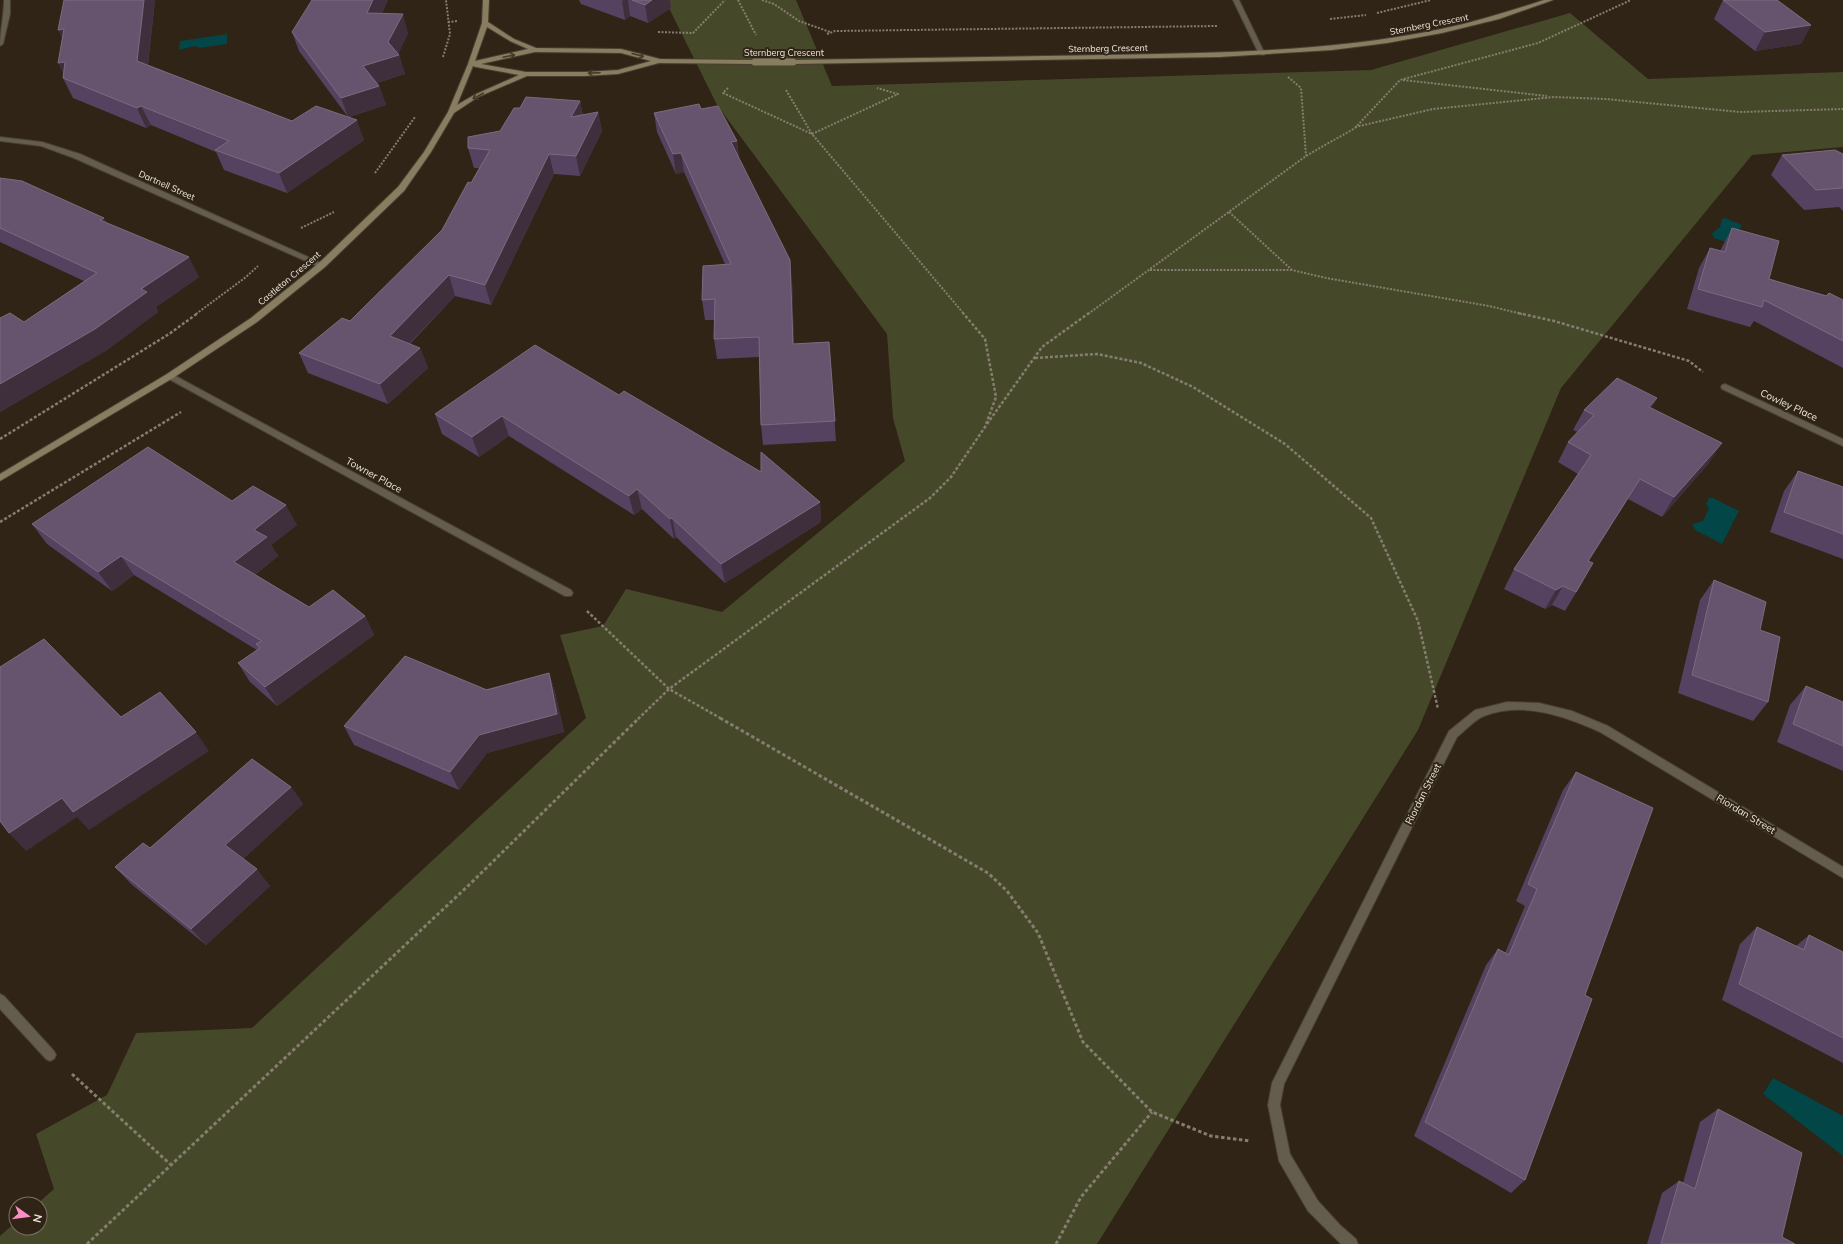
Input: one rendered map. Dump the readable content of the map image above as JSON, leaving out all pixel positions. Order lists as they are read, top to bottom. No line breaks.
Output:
{"streets":{"street":["Sternberg Crescent","Dartnell Street","Castleton Crescent","Cowley Place","Towner Place","Riordan Street"]},"crossings":[["Sternberg Crescent","Castleton Crescent"],["Dartnell Street","Castleton Crescent"],["Castleton Crescent","Towner Place"]],"north":"right"}
